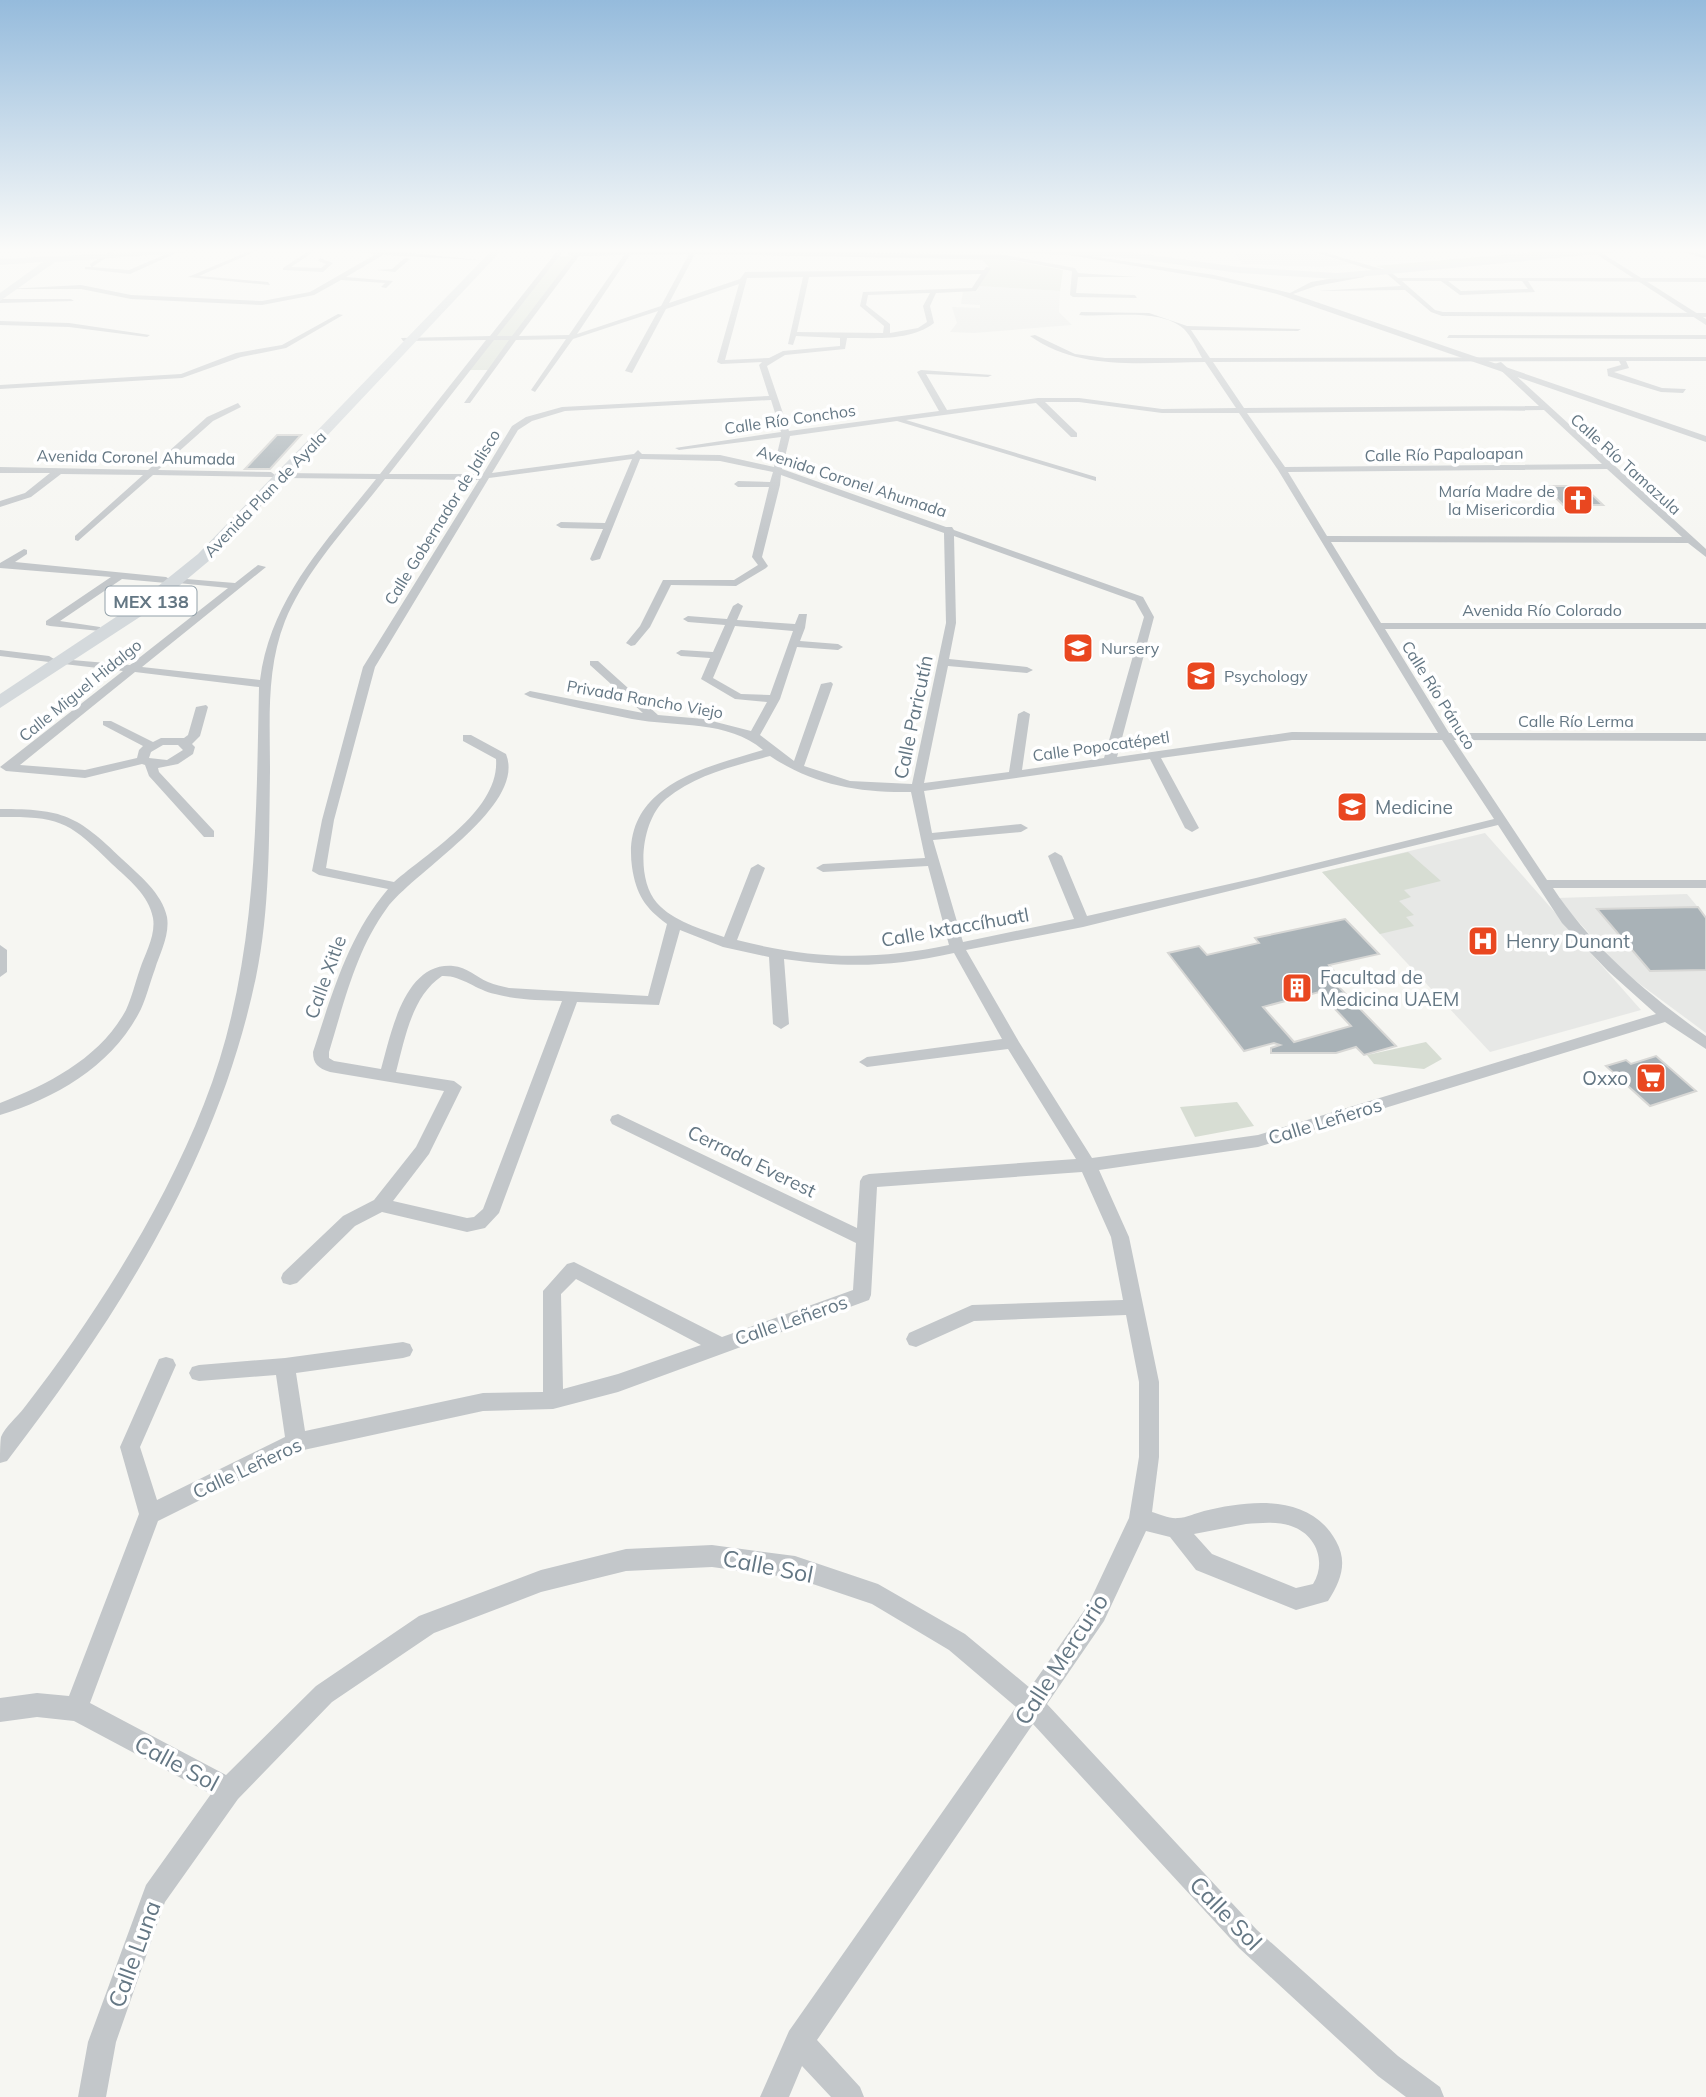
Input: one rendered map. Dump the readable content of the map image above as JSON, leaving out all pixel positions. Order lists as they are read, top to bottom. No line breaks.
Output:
{"streets":{"main road":["Avenida Plan de Ayala","MEX 138"],"street":["Calle Río Conchos","Calle Río Papaloapan","Avenida Coronel Ahumada","Calle Río Tamazula","Calle Gobernador de Jalisco","Avenida Río Colorado","Calle Miguel Hidalgo","Calle Río Pánuco","Privada Rancho Viejo","Calle Paricutín","Calle Río Lerma","Calle Popocatépetl","Calle Ixtaccíhuatl","Calle Xitle","Calle Leñeros","Cerrada Everest","Calle Sol","Calle Mercurio","Calle Luna"]},"crossings":[["Calle Río Conchos","Avenida Coronel Ahumada"],["Calle Río Conchos","Calle Río Tamazula"],["Calle Río Conchos","Calle Río Pánuco"],["Calle Río Papaloapan","Calle Río Tamazula"],["Calle Río Papaloapan","Calle Río Pánuco"],["Avenida Coronel Ahumada","Avenida Plan de Ayala"],["Avenida Coronel Ahumada","Calle Gobernador de Jalisco"],["Avenida Coronel Ahumada","Calle Paricutín"],["Avenida Coronel Ahumada","Calle Popocatépetl"],["Calle Gobernador de Jalisco","Calle Xitle"],["Avenida Río Colorado","Calle Río Pánuco"],["Calle Río Pánuco","Calle Río Lerma"],["Calle Río Pánuco","Calle Popocatépetl"],["Calle Río Pánuco","Calle Ixtaccíhuatl"],["Calle Río Pánuco","Calle Leñeros"],["Privada Rancho Viejo","Calle Popocatépetl"],["Calle Paricutín","Calle Popocatépetl"],["Calle Paricutín","Calle Ixtaccíhuatl"],["Calle Paricutín","Calle Leñeros"],["Calle Paricutín","Calle Mercurio"],["Calle Río Lerma","Calle Popocatépetl"],["Calle Popocatépetl","Calle Ixtaccíhuatl"],["Calle Leñeros","Cerrada Everest"],["Calle Leñeros","Calle Mercurio"],["Calle Sol","Calle Mercurio"],["Calle Sol","Calle Luna"]],"places":{"church":["María Madre de la Misericordia"],"school or university":["Nursery","Psychology","Medicine"],"hospital":["Henry Dunant"],"building":["Facultad de Medicina UAEM"],"supermarket":["Oxxo"]}}
